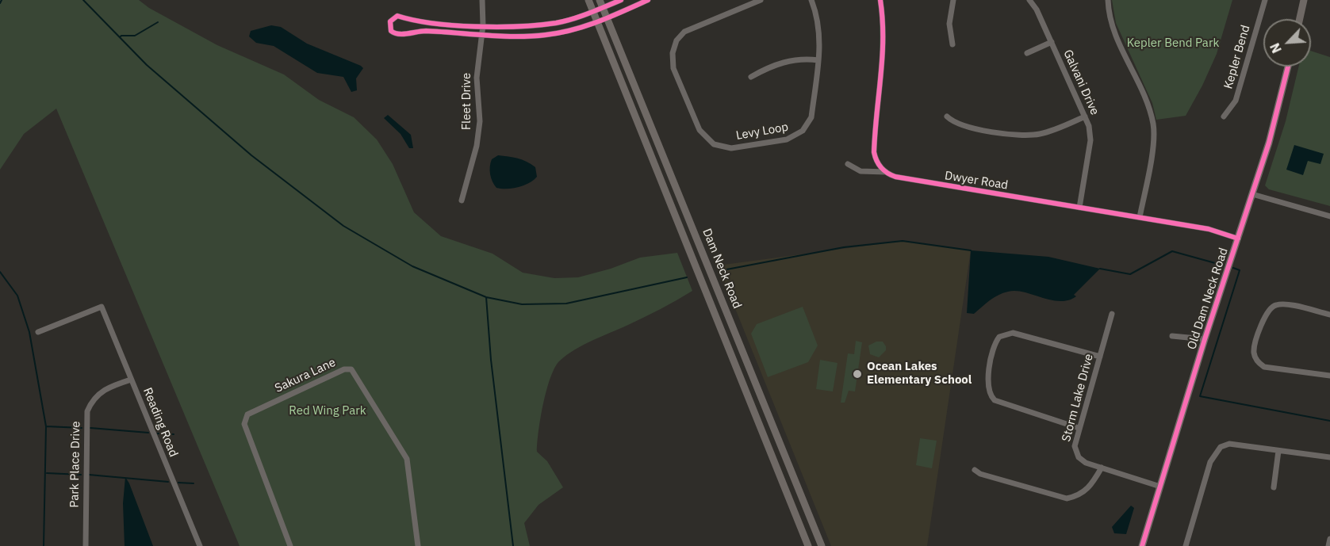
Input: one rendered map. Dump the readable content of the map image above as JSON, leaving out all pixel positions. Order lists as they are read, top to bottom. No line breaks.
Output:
{"streets":{"main road":["Dam Neck Road","Old Dam Neck Road"],"street":["Kepler Bend","Galvani Drive","Fleet Drive","Levy Loop","Dwyer Road","Sakura Lane","Storm Lake Drive","Reading Road","Park Place Drive"]},"crossings":[["Galvani Drive","Dwyer Road"],["Dwyer Road","Old Dam Neck Road"],["Old Dam Neck Road","Storm Lake Drive"],["Reading Road","Park Place Drive"]],"parks":["Kepler Bend Park","Red Wing Park"],"places":["Ocean Lakes Elementary School"],"north":"bottom left"}
